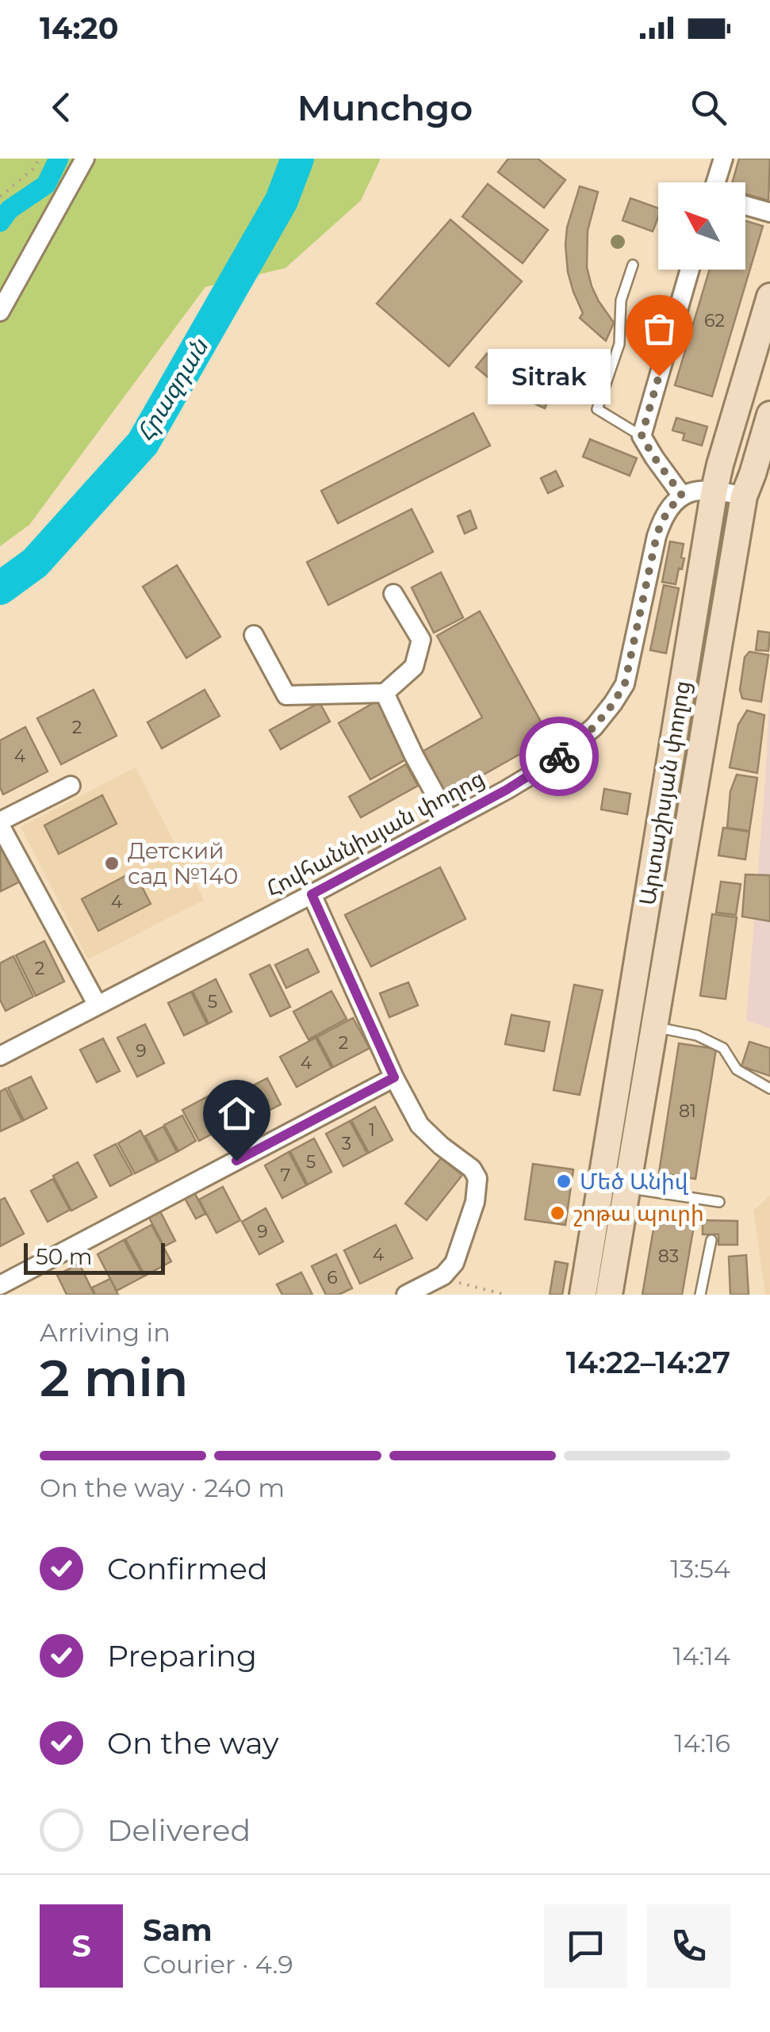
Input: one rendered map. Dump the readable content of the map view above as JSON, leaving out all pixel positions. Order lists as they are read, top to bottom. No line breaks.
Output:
{"streets":{"main road":["Արտաշիսյան փողոց"],"street":["Հովհաննիսյան փողոց"]},"water":["Հրազդան"],"places":["Sitrak","Детский сад №140","Մեծ Անիվ","շոթա պուրի"],"house_numbers":["62","2","4","4","2","5","2","9","4","81","1","3","5","7","9","4","83","6"],"scale_bar":"50 m","north":"top left","page":{"status":"14:20","header":"Munchgo","bubble":"Sitrak","scale":"50 m","heading":["2 min","Arriving in","14:22–14:27"],"panel":["Sam","Courier · 4.9"],"bar":"On the way · 240 m","list":[["Confirmed","13:54"],["Preparing","14:14"],["On the way","14:16"],"Delivered"],"round":"S"}}
